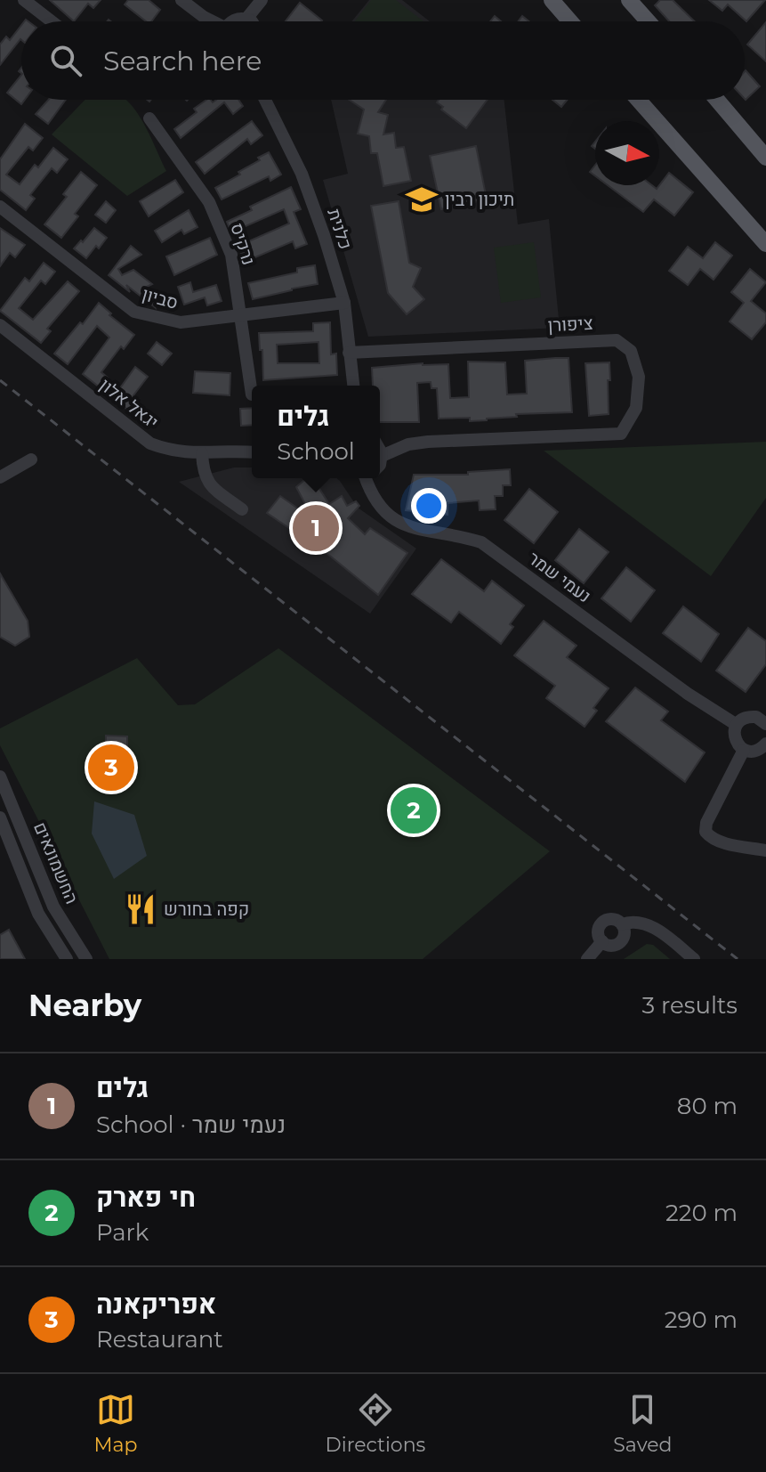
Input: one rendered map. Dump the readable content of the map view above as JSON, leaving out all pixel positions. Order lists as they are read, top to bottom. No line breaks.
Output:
{"streets":{"street":["כלנית","נרקיס","סביון","ציפורן","יגאל אלון","נעמי שמר","החשמונאים"]},"crossings":[["כלנית","סביון"],["כלנית","ציפורן"],["נרקיס","סביון"]],"places":{"school or university":["תיכון רבין"],"restaurant":["קפה בחורש"]},"north":"right","page":{"search":"Search here","popup":["גלים","School"],"pins":["1","3","2"],"heading":["Nearby","3 results"],"list":[{"mark":"1","name":"גלים","note":"School · נעמי שמר","value":"80 m"},{"mark":"2","name":"חי פארק","note":"Park","value":"220 m"},{"mark":"3","name":"אפריקאנה","note":"Restaurant","value":"290 m"}],"nav":["Map","Directions","Saved"]}}
